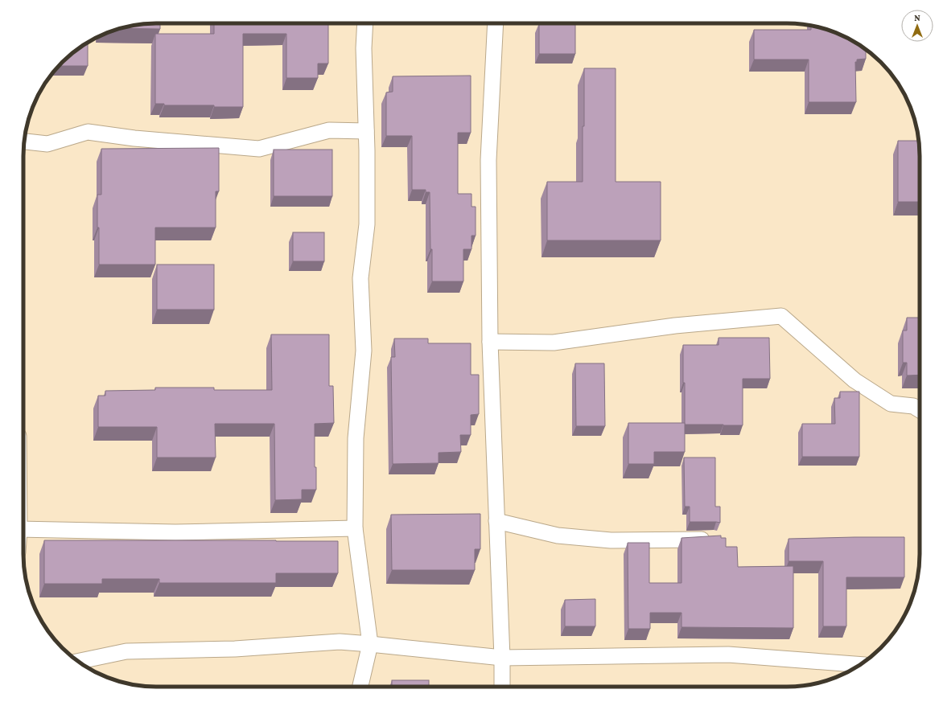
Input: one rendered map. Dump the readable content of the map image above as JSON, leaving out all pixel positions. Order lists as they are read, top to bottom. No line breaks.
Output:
{"north":"top"}
